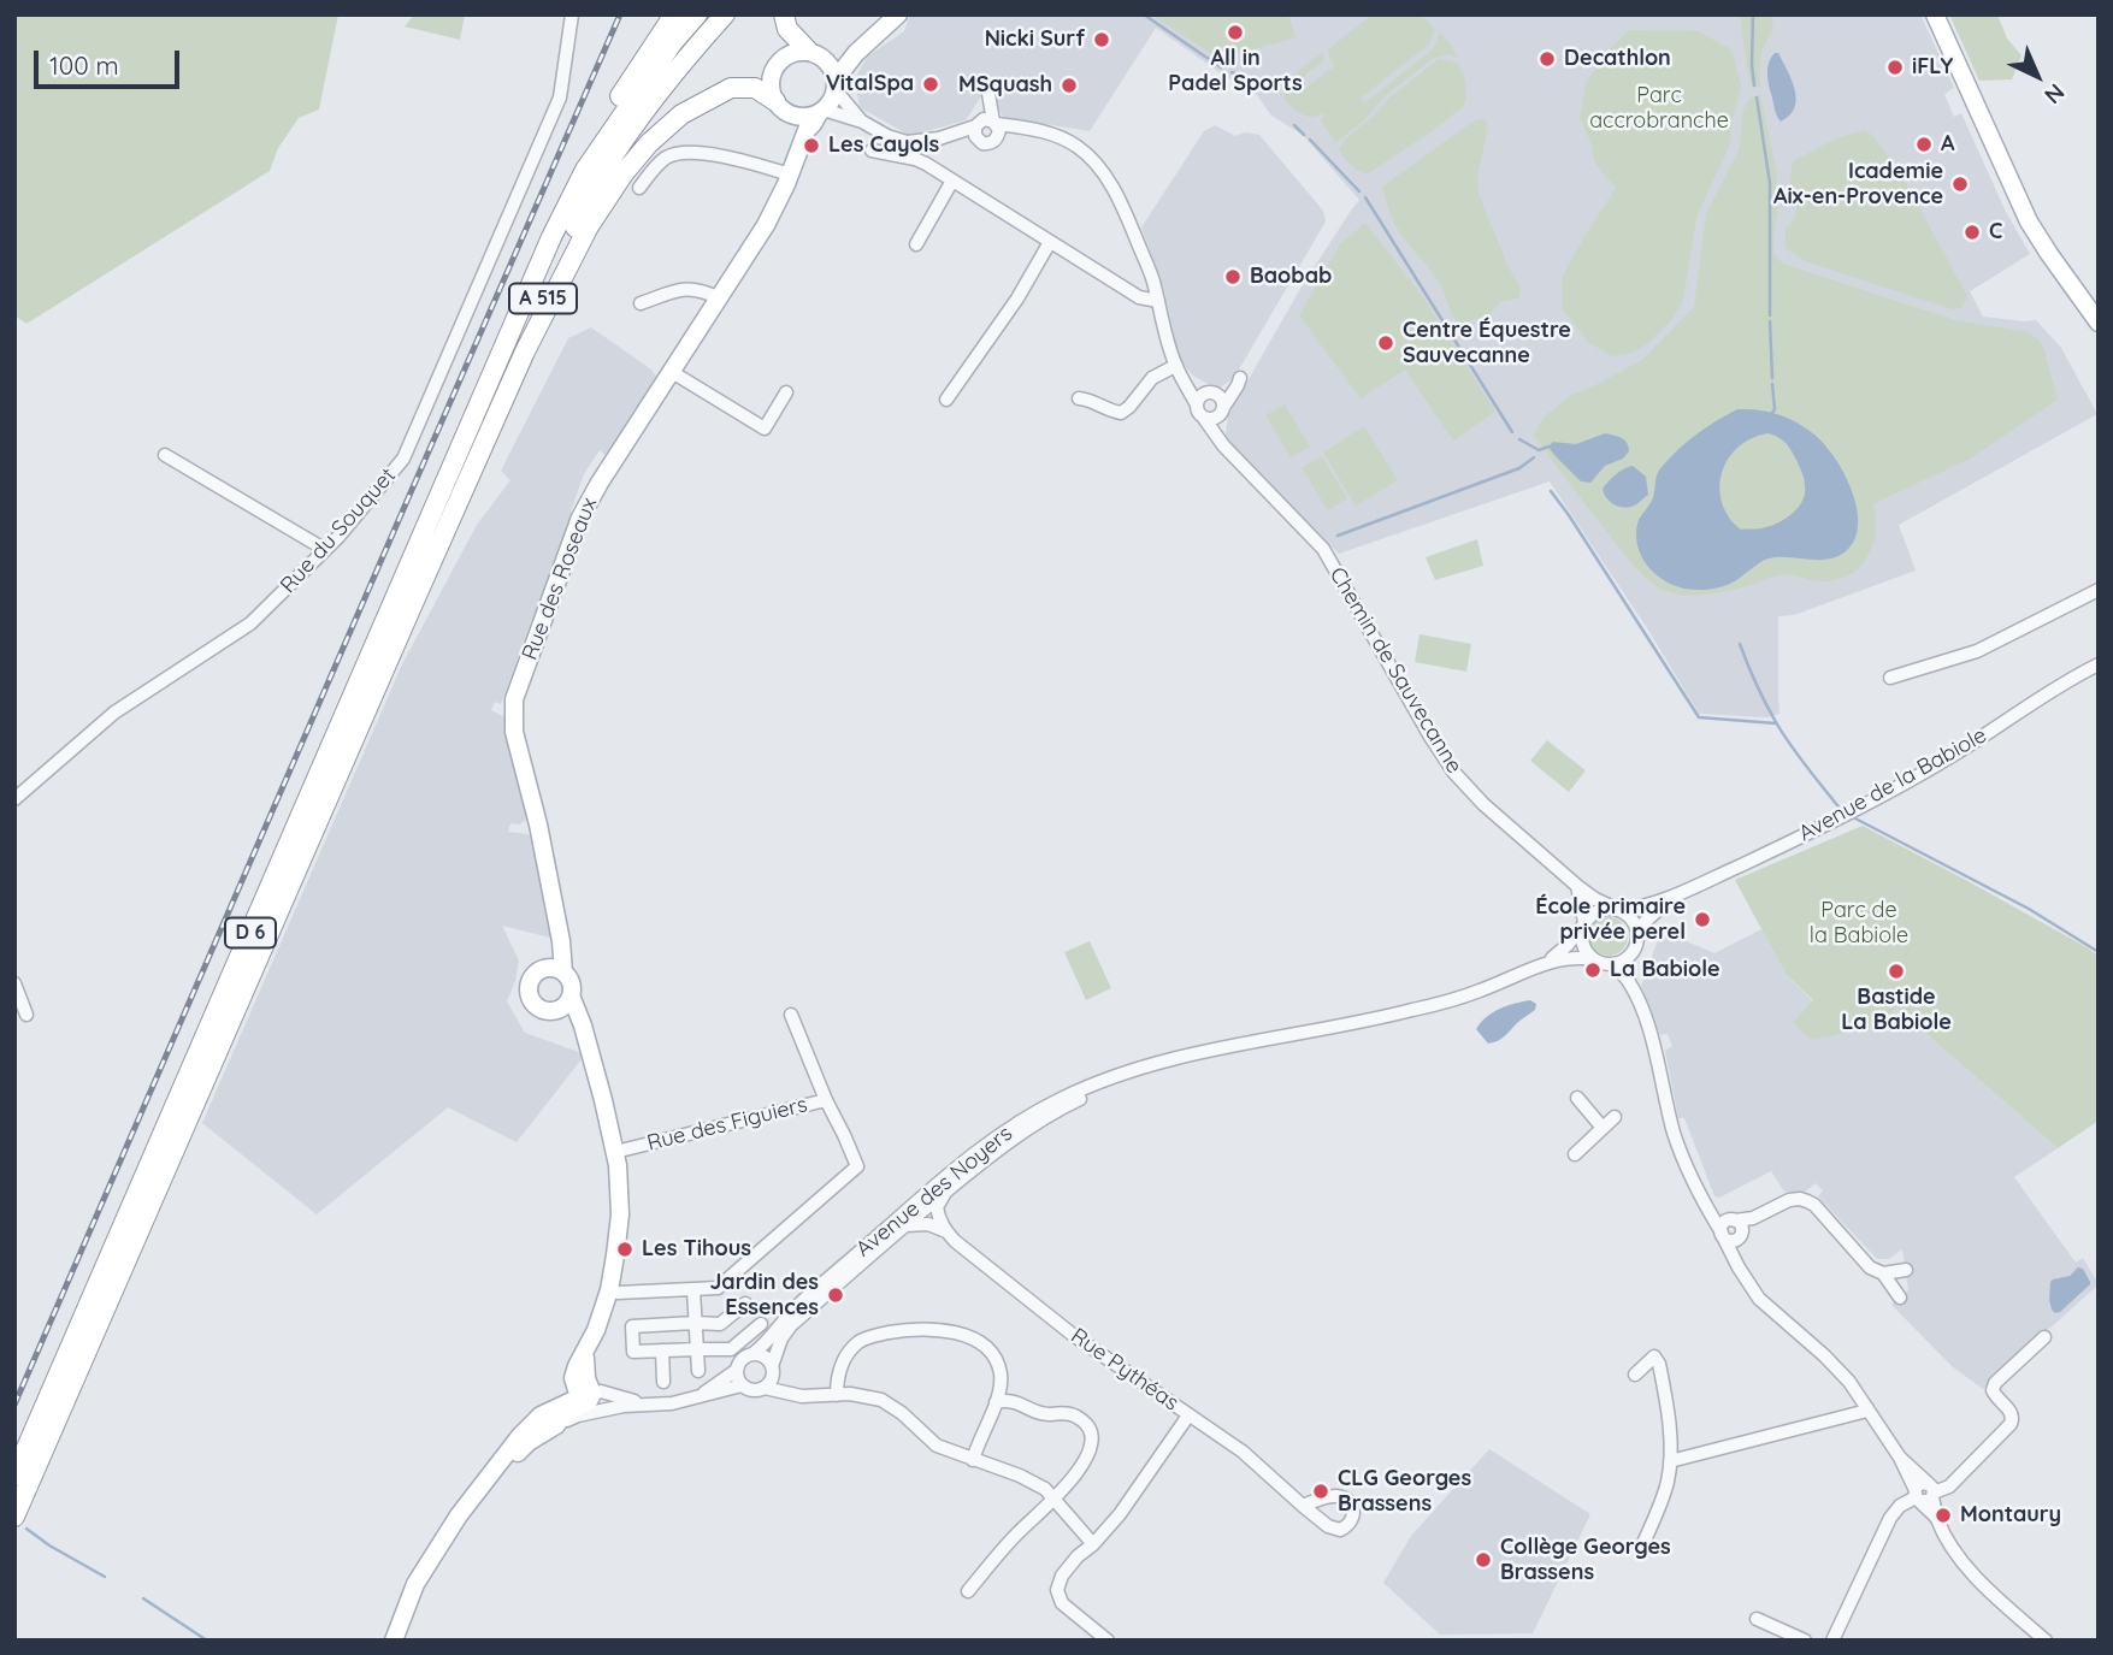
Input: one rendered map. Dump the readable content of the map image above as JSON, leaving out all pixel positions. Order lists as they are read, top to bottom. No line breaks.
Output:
{"streets":{"highway":["A 515","D 6"],"main road":["Rue des Roseaux"],"street":["Rue du Souquet","Chemin de Sauvecanne","Avenue de la Babiole","Rue des Figuiers","Avenue des Noyers","Rue Pythéas"]},"crossings":[["A 515","D 6"],["Rue des Roseaux","Rue des Figuiers"],["Chemin de Sauvecanne","Avenue de la Babiole"],["Chemin de Sauvecanne","Avenue des Noyers"],["Avenue de la Babiole","Avenue des Noyers"]],"parks":["Parc accrobranche","Parc de la Babiole"],"places":["All in Padel Sports","Nicki Surf","Decathlon","iFLY","VitalSpa","MSquash","A","Les Cayols","Icademie Aix-en-Provence","C","Baobab","Centre Équestre Sauvecanne","École primaire privée perel","La Babiole","Bastide La Babiole","Les Tihous","Jardin des Essences","CLG Georges Brassens","Montaury","Collège Georges Brassens"],"scale_bar":"100 m","north":"bottom right"}
